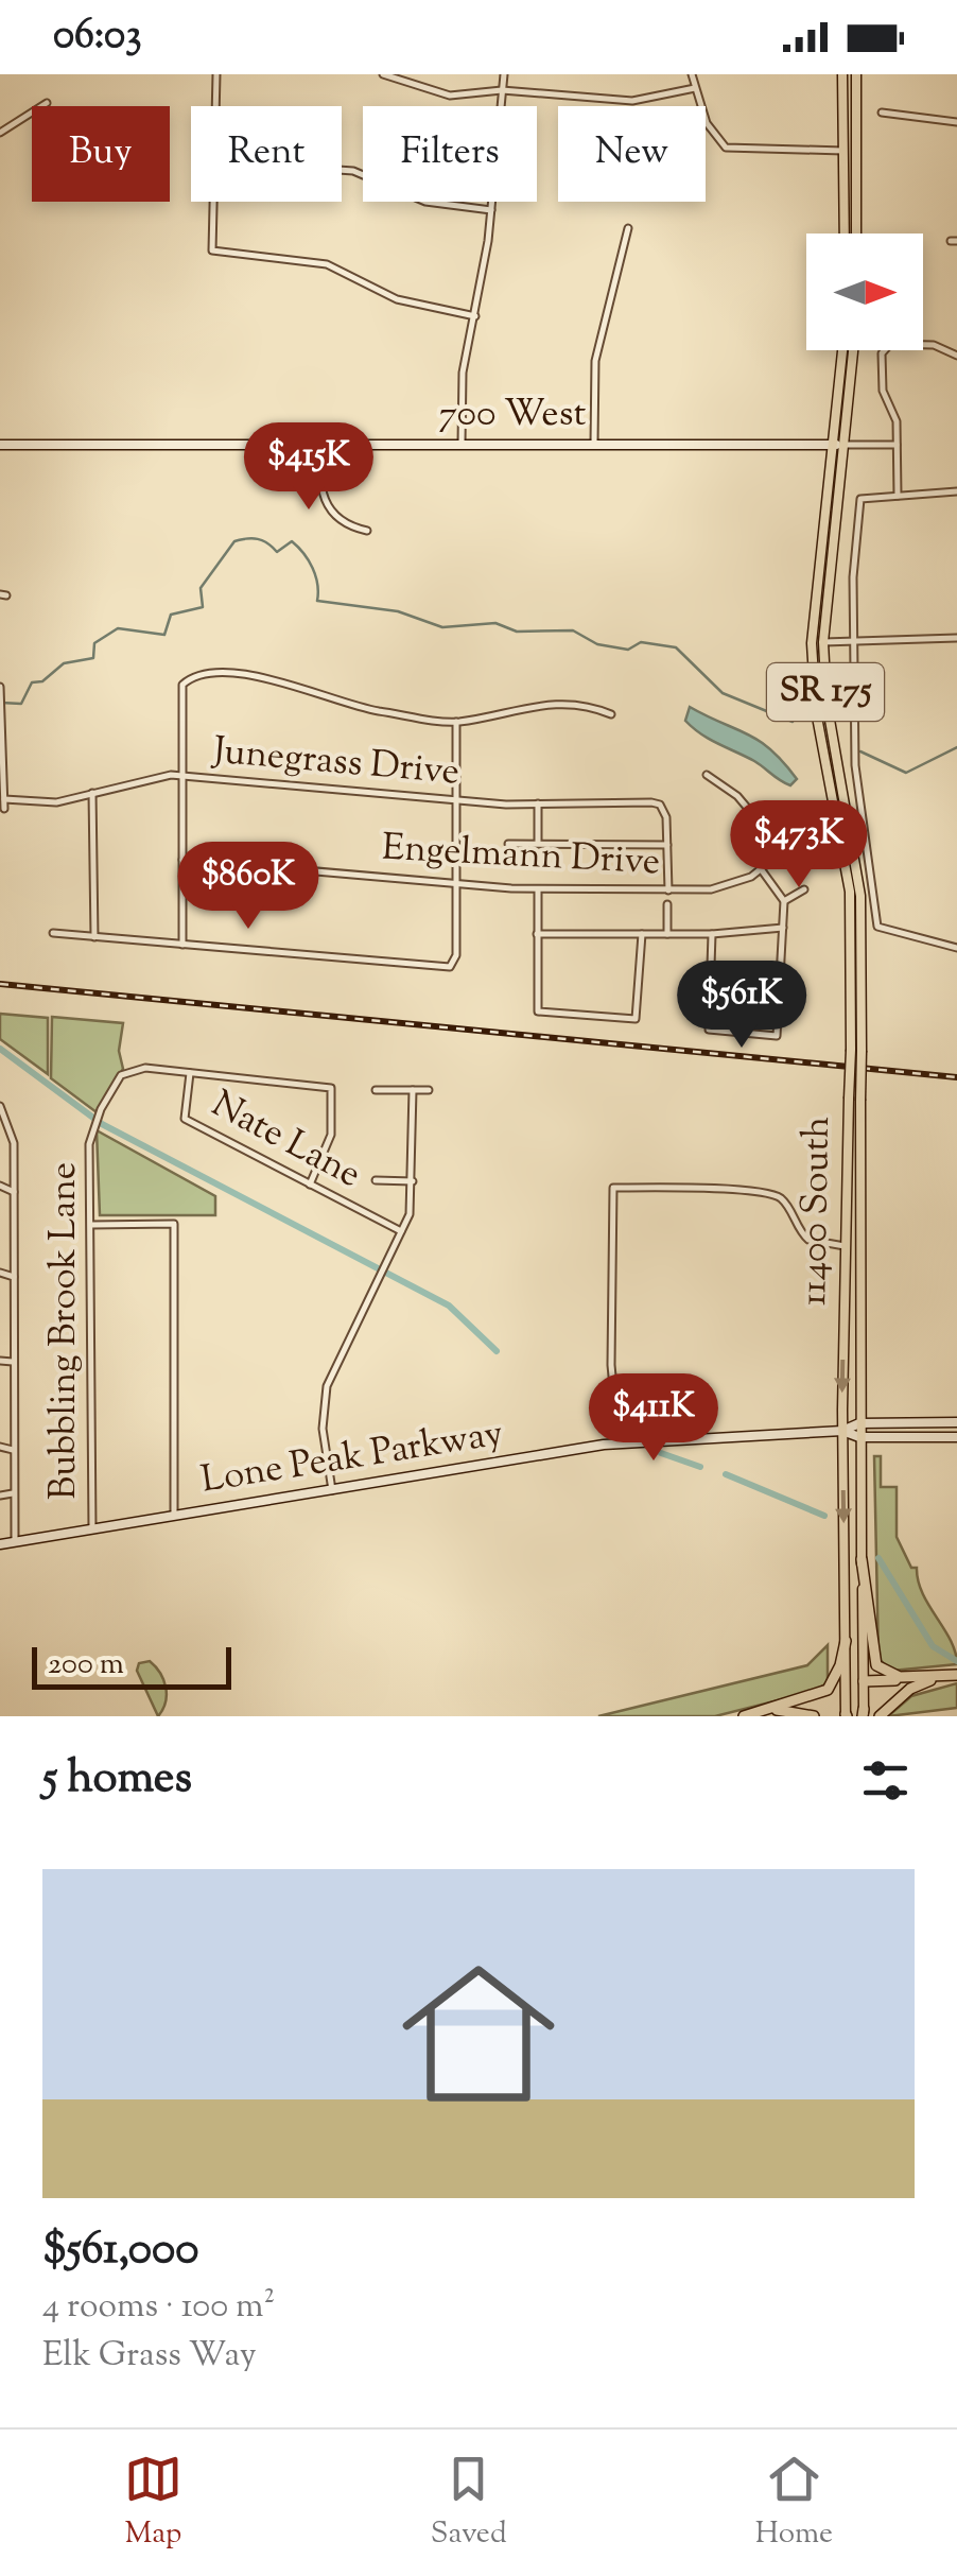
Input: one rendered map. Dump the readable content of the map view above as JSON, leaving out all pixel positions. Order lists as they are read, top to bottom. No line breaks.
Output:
{"streets":{"main road":["700 West","SR 175","11400 South","Lone Peak Parkway"],"street":["Junegrass Drive","Engelmann Drive","Nate Lane","Bubbling Brook Lane"]},"crossings":[["700 West","11400 South"],["Engelmann Drive","11400 South"],["Nate Lane","Bubbling Brook Lane"],["11400 South","Lone Peak Parkway"],["Bubbling Brook Lane","Lone Peak Parkway"]],"scale_bar":"200 m","north":"right","page":{"status":"06:03","chip":["Buy","Rent","Filters","New"],"price":["$415K","$473K","$860K","$561K","$411K"],"scale":"200 m","heading":"5 homes","list":[{"name":"$561,000","note":"4 rooms · 100 m² · Elk Grass Way"}],"tabs":["Map","Saved","Home"]}}
